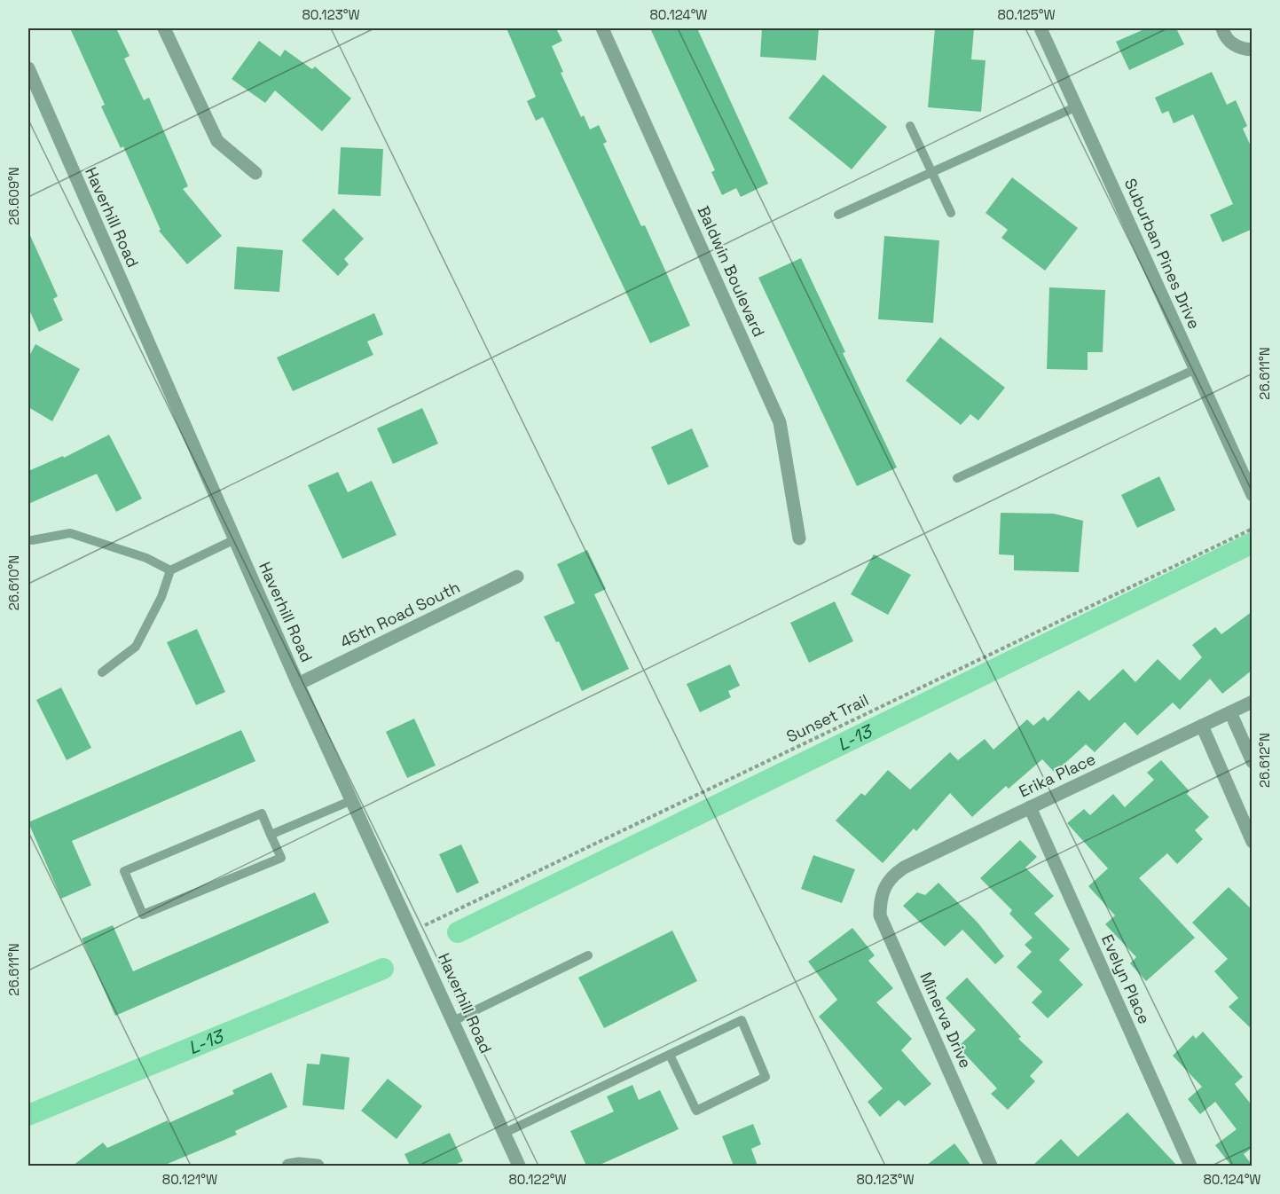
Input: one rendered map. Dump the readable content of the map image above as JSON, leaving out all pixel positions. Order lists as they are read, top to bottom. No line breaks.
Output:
{"streets":{"street":["Haverhill Road","Suburban Pines Drive","Baldwin Boulevard","45th Road South","Erika Place","Evelyn Place","Minerva Drive"],"path":["Sunset Trail"]},"crossings":[["Haverhill Road","45th Road South"],["Haverhill Road","Sunset Trail"],["Erika Place","Evelyn Place"],["Erika Place","Minerva Drive"]],"water":["L-13"],"coordinates":["80.123°W","80.124°W","80.125°W","26.609°N","26.611°N","26.610°N","26.612°N","80.121°W","80.122°W"]}
